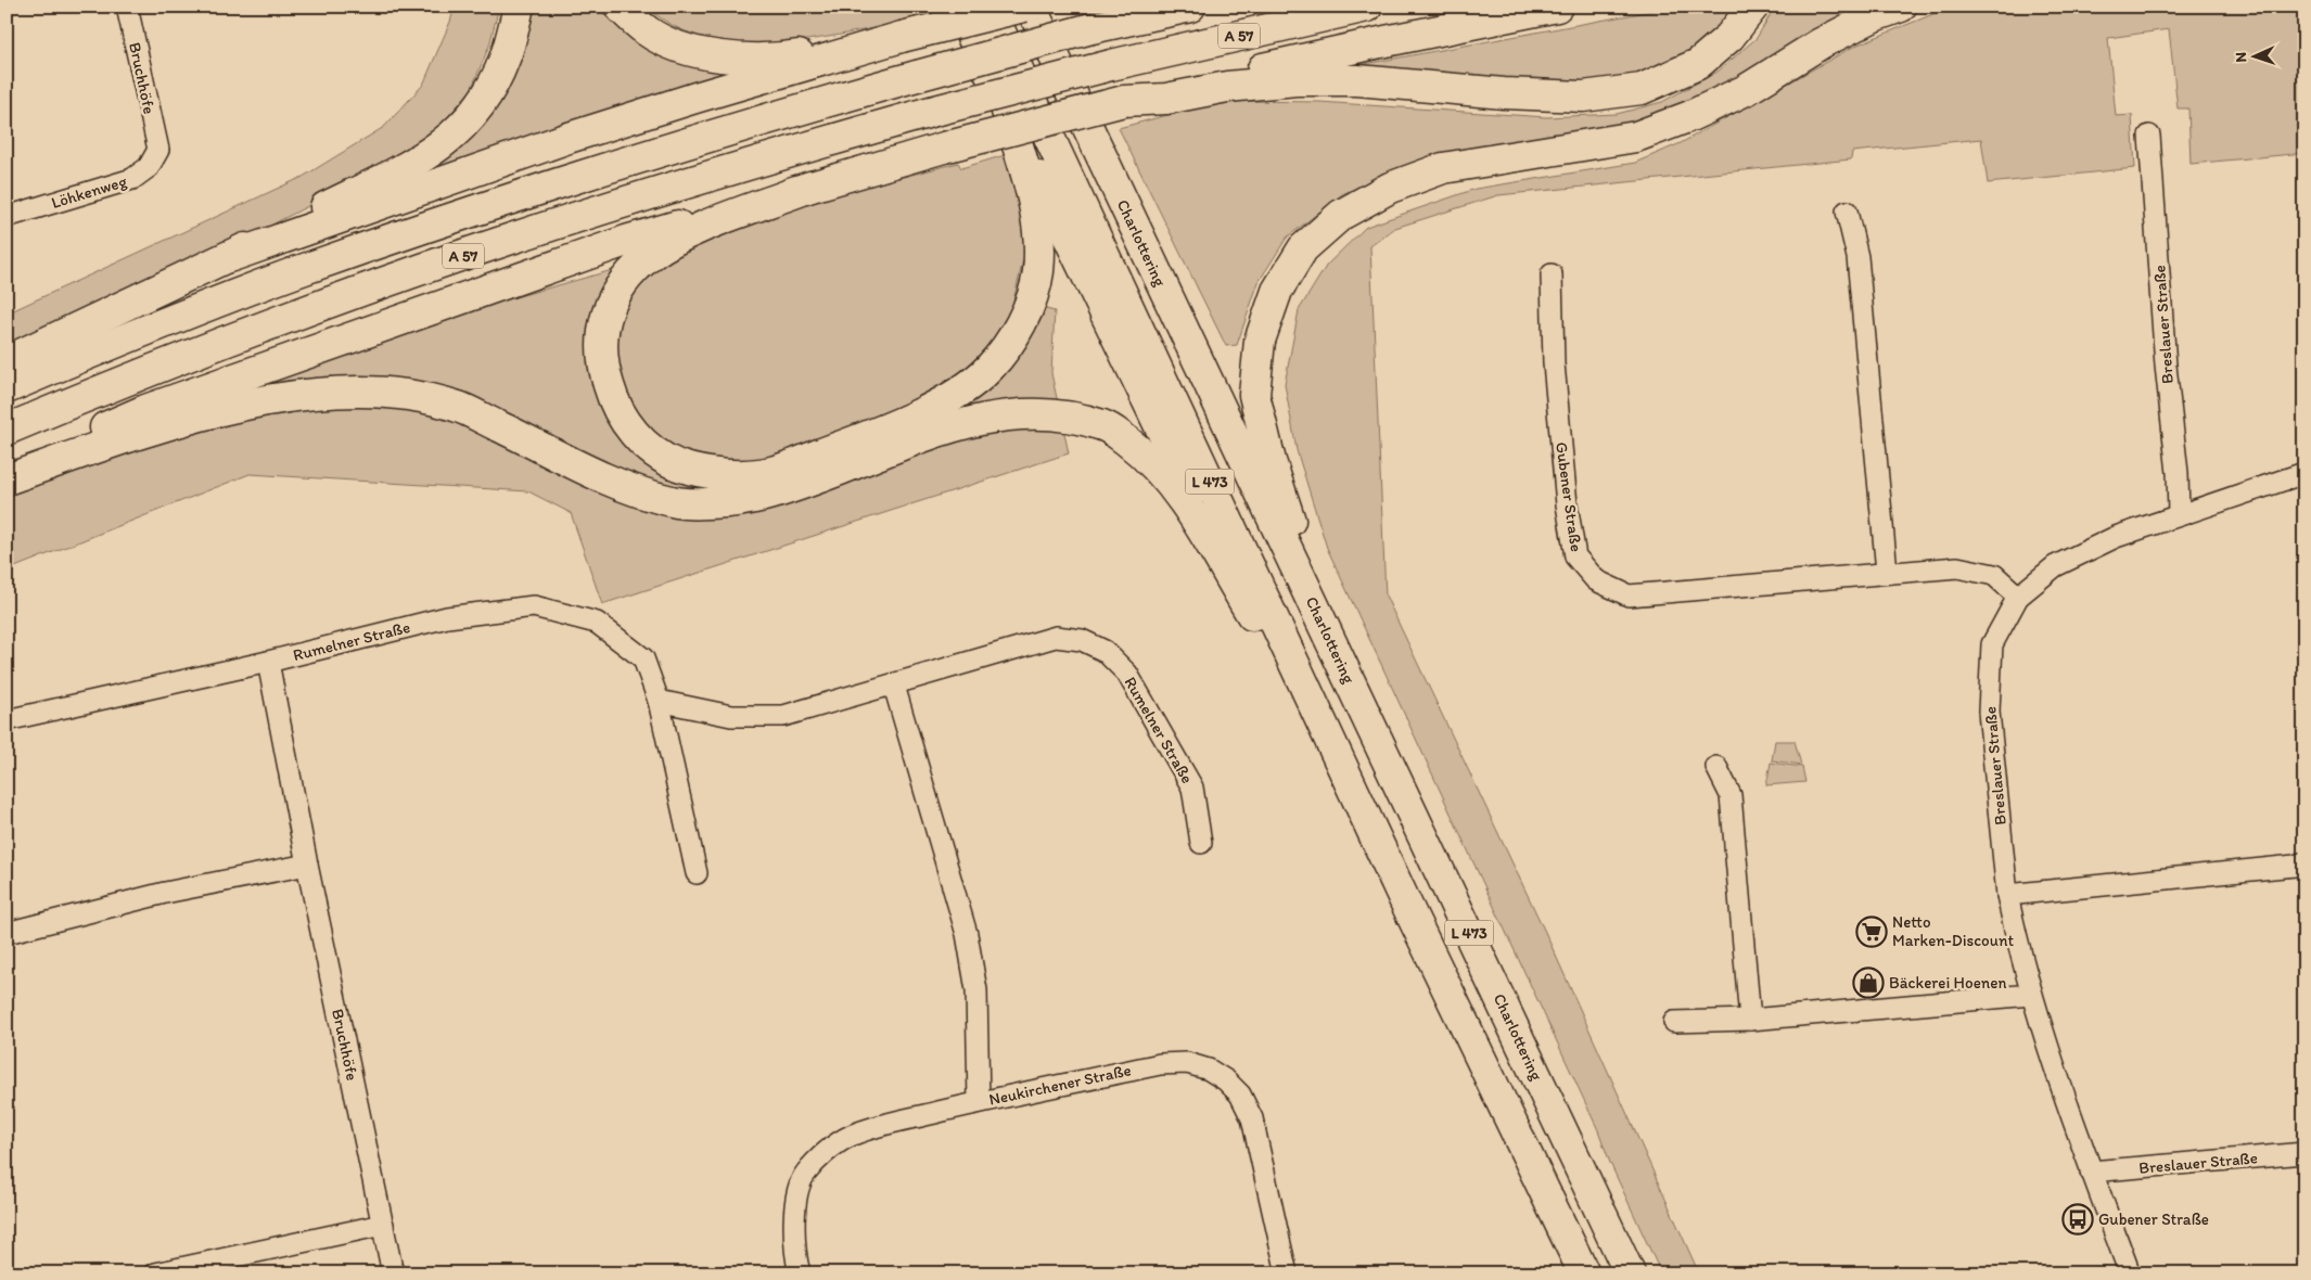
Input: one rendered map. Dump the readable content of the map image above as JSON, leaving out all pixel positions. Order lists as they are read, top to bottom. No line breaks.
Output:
{"streets":{"highway":["A 57","Charlottering","L 473"],"street":["Bruchhöfe","Löhkenweg","Breslauer Straße","Gubener Straße","Rumelner Straße","Neukirchener Straße"]},"crossings":[["Bruchhöfe","Löhkenweg"],["Bruchhöfe","Rumelner Straße"],["Breslauer Straße","Gubener Straße"]],"places":{"supermarket":["Netto Marken-Discount"],"shop":["Bäckerei Hoenen"],"bus stop":["Gubener Straße"]},"north":"left"}
